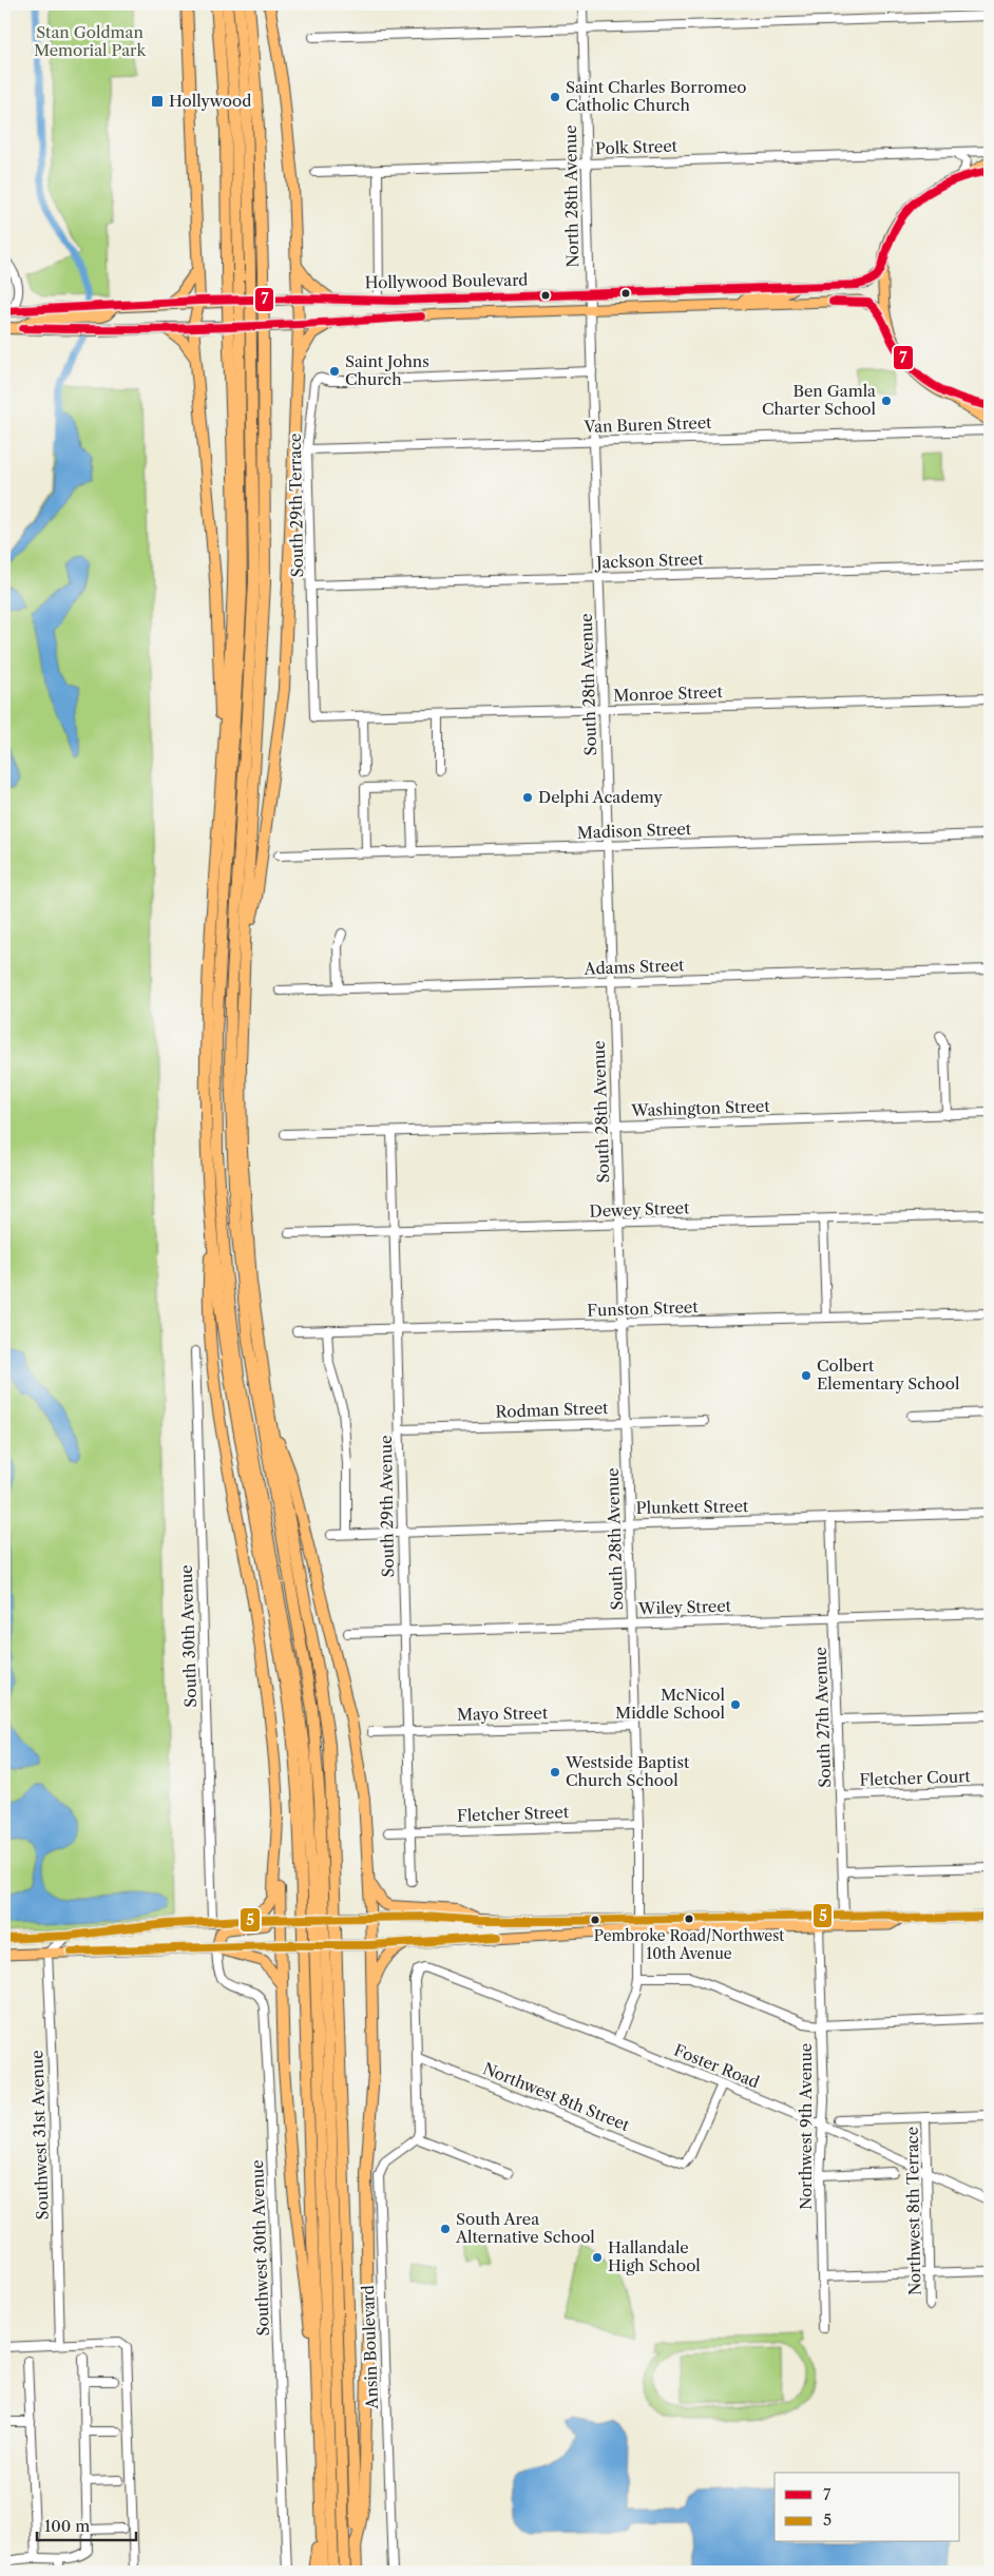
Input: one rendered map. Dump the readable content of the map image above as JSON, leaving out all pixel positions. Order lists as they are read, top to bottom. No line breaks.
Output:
{"streets":{"highway":["Hollywood Boulevard"],"street":["Polk Street","North 28th Avenue","Van Buren Street","South 29th Terrace","Jackson Street","South 28th Avenue","Monroe Street","Madison Street","Adams Street","Washington Street","Dewey Street","Funston Street","Rodman Street","South 29th Avenue","Plunkett Street","Wiley Street","South 30th Avenue","Mayo Street","South 27th Avenue","Fletcher Court","Fletcher Street","Foster Road","Northwest 8th Street","Northwest 9th Avenue","Southwest 31st Avenue","Northwest 8th Terrace","Southwest 30th Avenue","Ansin Boulevard"]},"crossings":[["Polk Street","North 28th Avenue"],["North 28th Avenue","Hollywood Boulevard"],["North 28th Avenue","South 28th Avenue"],["Hollywood Boulevard","South 28th Avenue"],["Van Buren Street","South 29th Terrace"],["Van Buren Street","South 28th Avenue"],["South 29th Terrace","Jackson Street"],["South 29th Terrace","South 28th Avenue"],["South 29th Terrace","Monroe Street"],["Jackson Street","South 28th Avenue"],["South 28th Avenue","Monroe Street"],["South 28th Avenue","Madison Street"],["South 28th Avenue","Adams Street"],["South 28th Avenue","Washington Street"],["South 28th Avenue","Dewey Street"],["South 28th Avenue","Funston Street"],["South 28th Avenue","Rodman Street"],["South 28th Avenue","Plunkett Street"],["South 28th Avenue","Wiley Street"],["South 28th Avenue","Mayo Street"],["South 28th Avenue","Fletcher Street"],["South 28th Avenue","Foster Road"],["Washington Street","South 29th Avenue"],["Dewey Street","South 29th Avenue"],["Funston Street","South 29th Avenue"],["Rodman Street","South 29th Avenue"],["South 29th Avenue","Plunkett Street"],["South 29th Avenue","Wiley Street"],["South 29th Avenue","Mayo Street"],["South 29th Avenue","Fletcher Street"],["Plunkett Street","South 27th Avenue"],["Wiley Street","South 27th Avenue"],["South 27th Avenue","Fletcher Court"],["Foster Road","Northwest 8th Street"],["Foster Road","Northwest 9th Avenue"],["Foster Road","Northwest 8th Terrace"]],"parks":["Stan Goldman Memorial Park"],"places":{"other":["Saint Charles Borromeo Catholic Church","Saint Johns Church","Ben Gamla Charter School","Delphi Academy","Colbert Elementary School","McNicol Middle School","Westside Baptist Church School","Pembroke Road/Northwest 10th Avenue","South Area Alternative School","Hallandale High School"],"transit":["Hollywood"]},"lines":["transit line 7","transit line 5"],"legend":["7","5"],"scale_bar":"100 m"}
